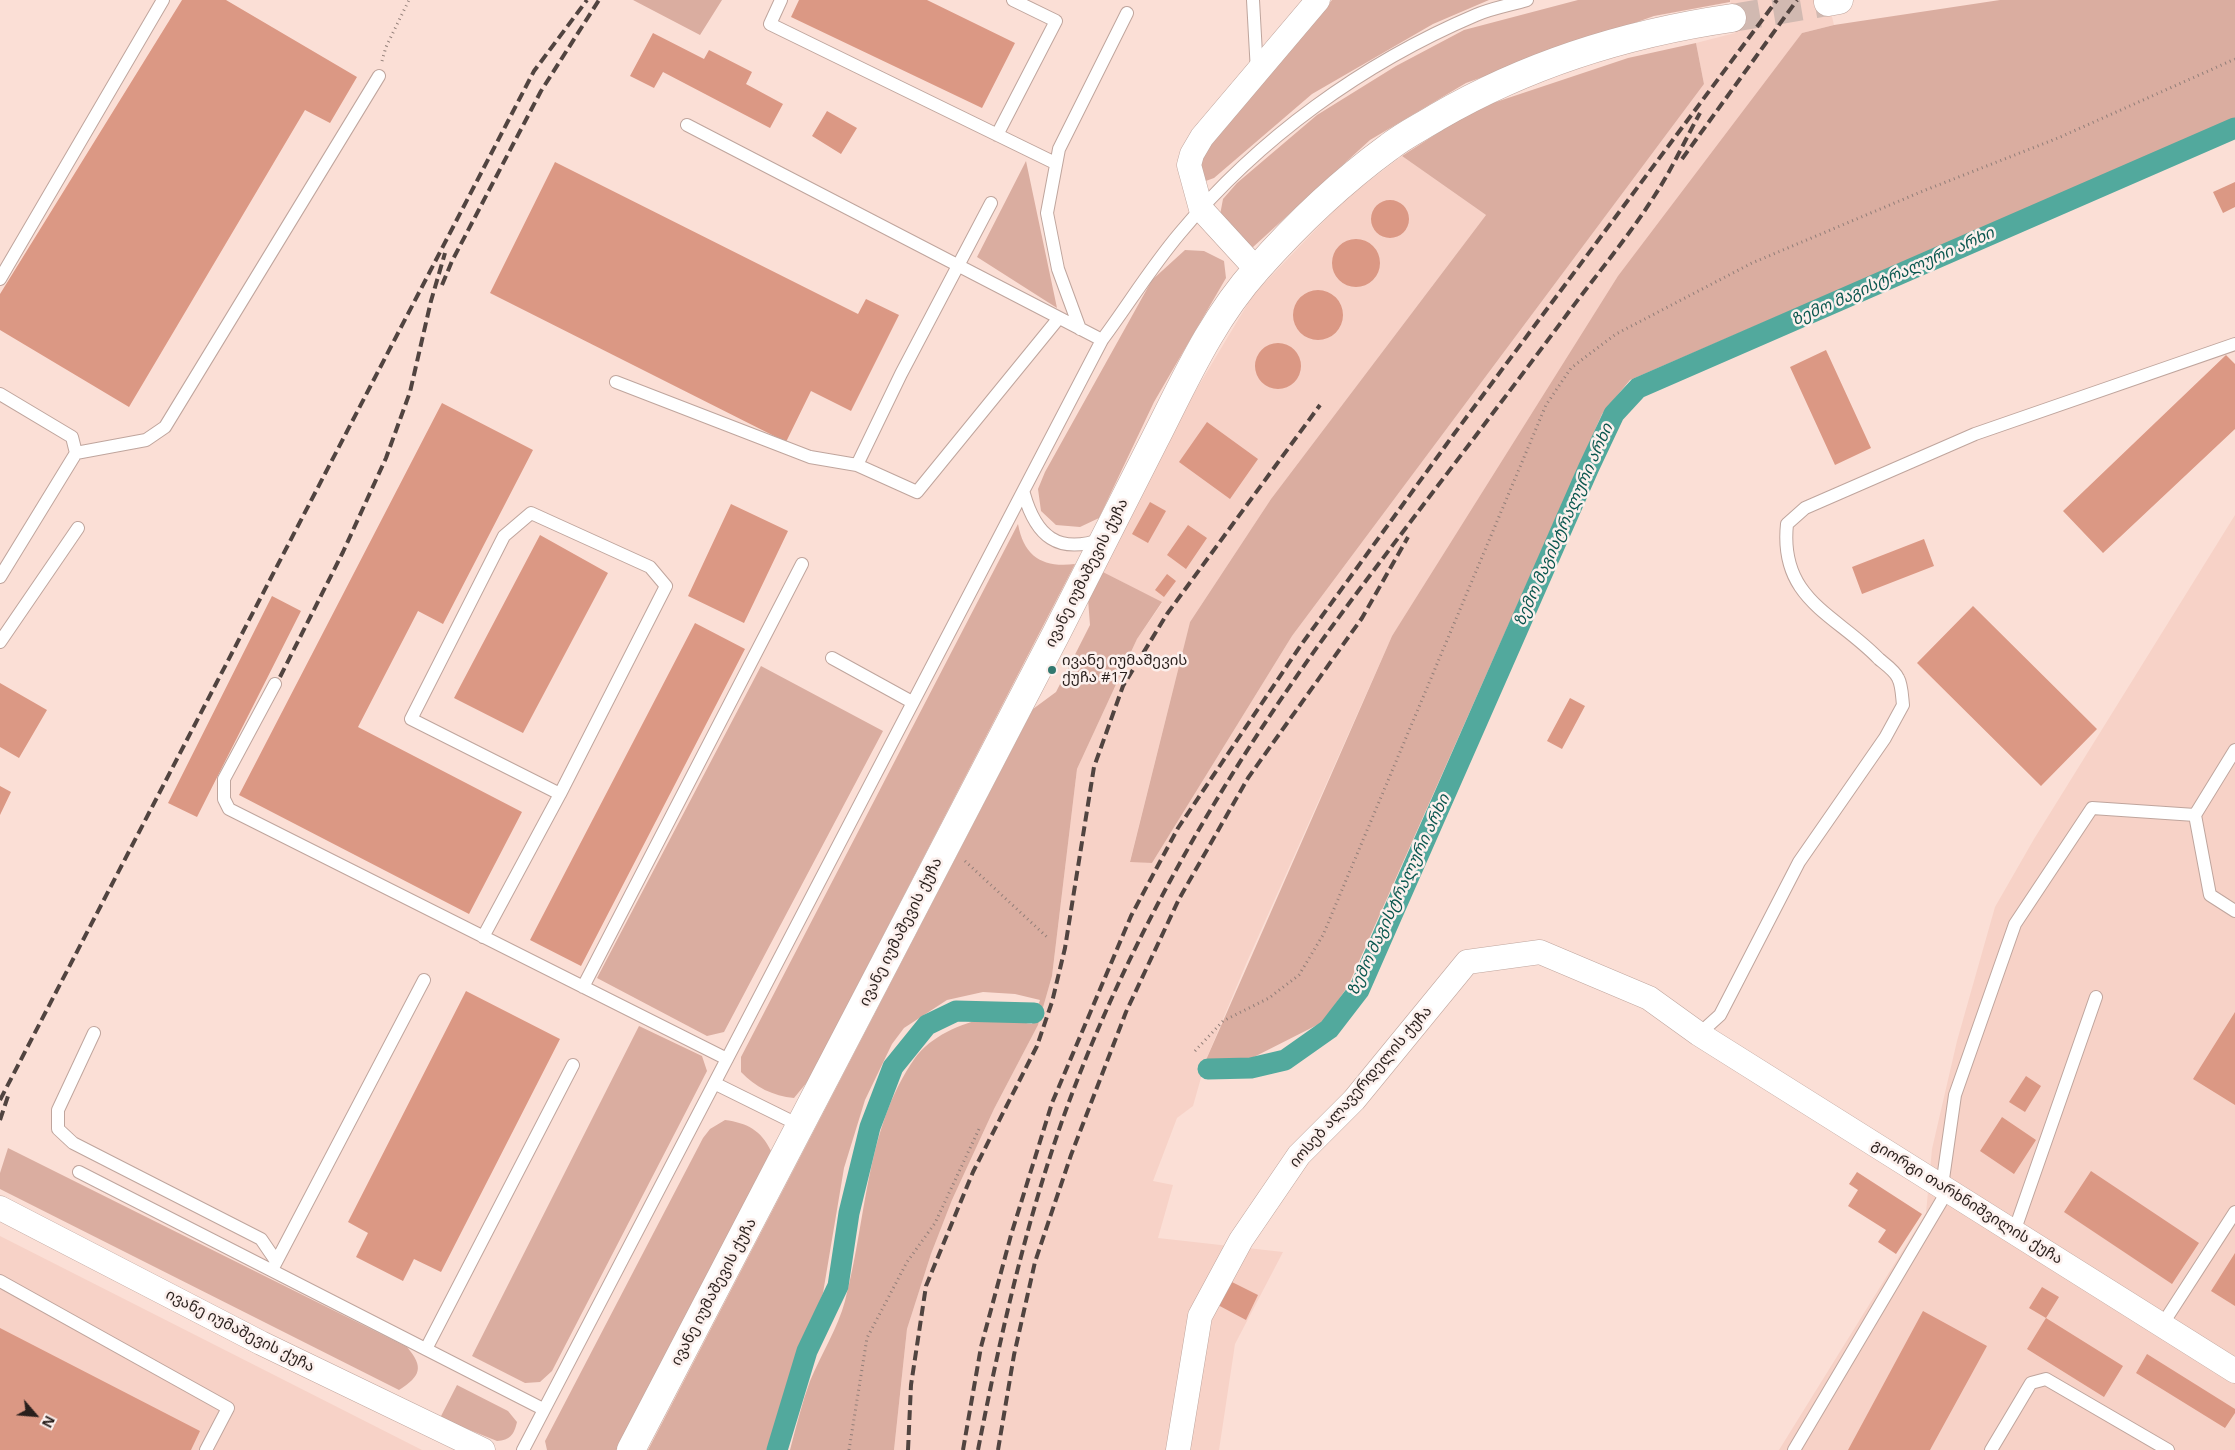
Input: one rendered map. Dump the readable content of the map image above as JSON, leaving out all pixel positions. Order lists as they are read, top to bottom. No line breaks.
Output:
{"streets":{"street":["ივანე იუმაშევის ქუჩა","იოსებ ალავერდელის ქუჩა","გიორგი თარხნიშვილის ქუჩა"]},"crossings":[["იოსებ ალავერდელის ქუჩა","გიორგი თარხნიშვილის ქუჩა"]],"water":["ზემო მაგისტრალური არხი"],"places":["ივანე იუმაშევის ქუჩა #17"],"north":"bottom right"}
